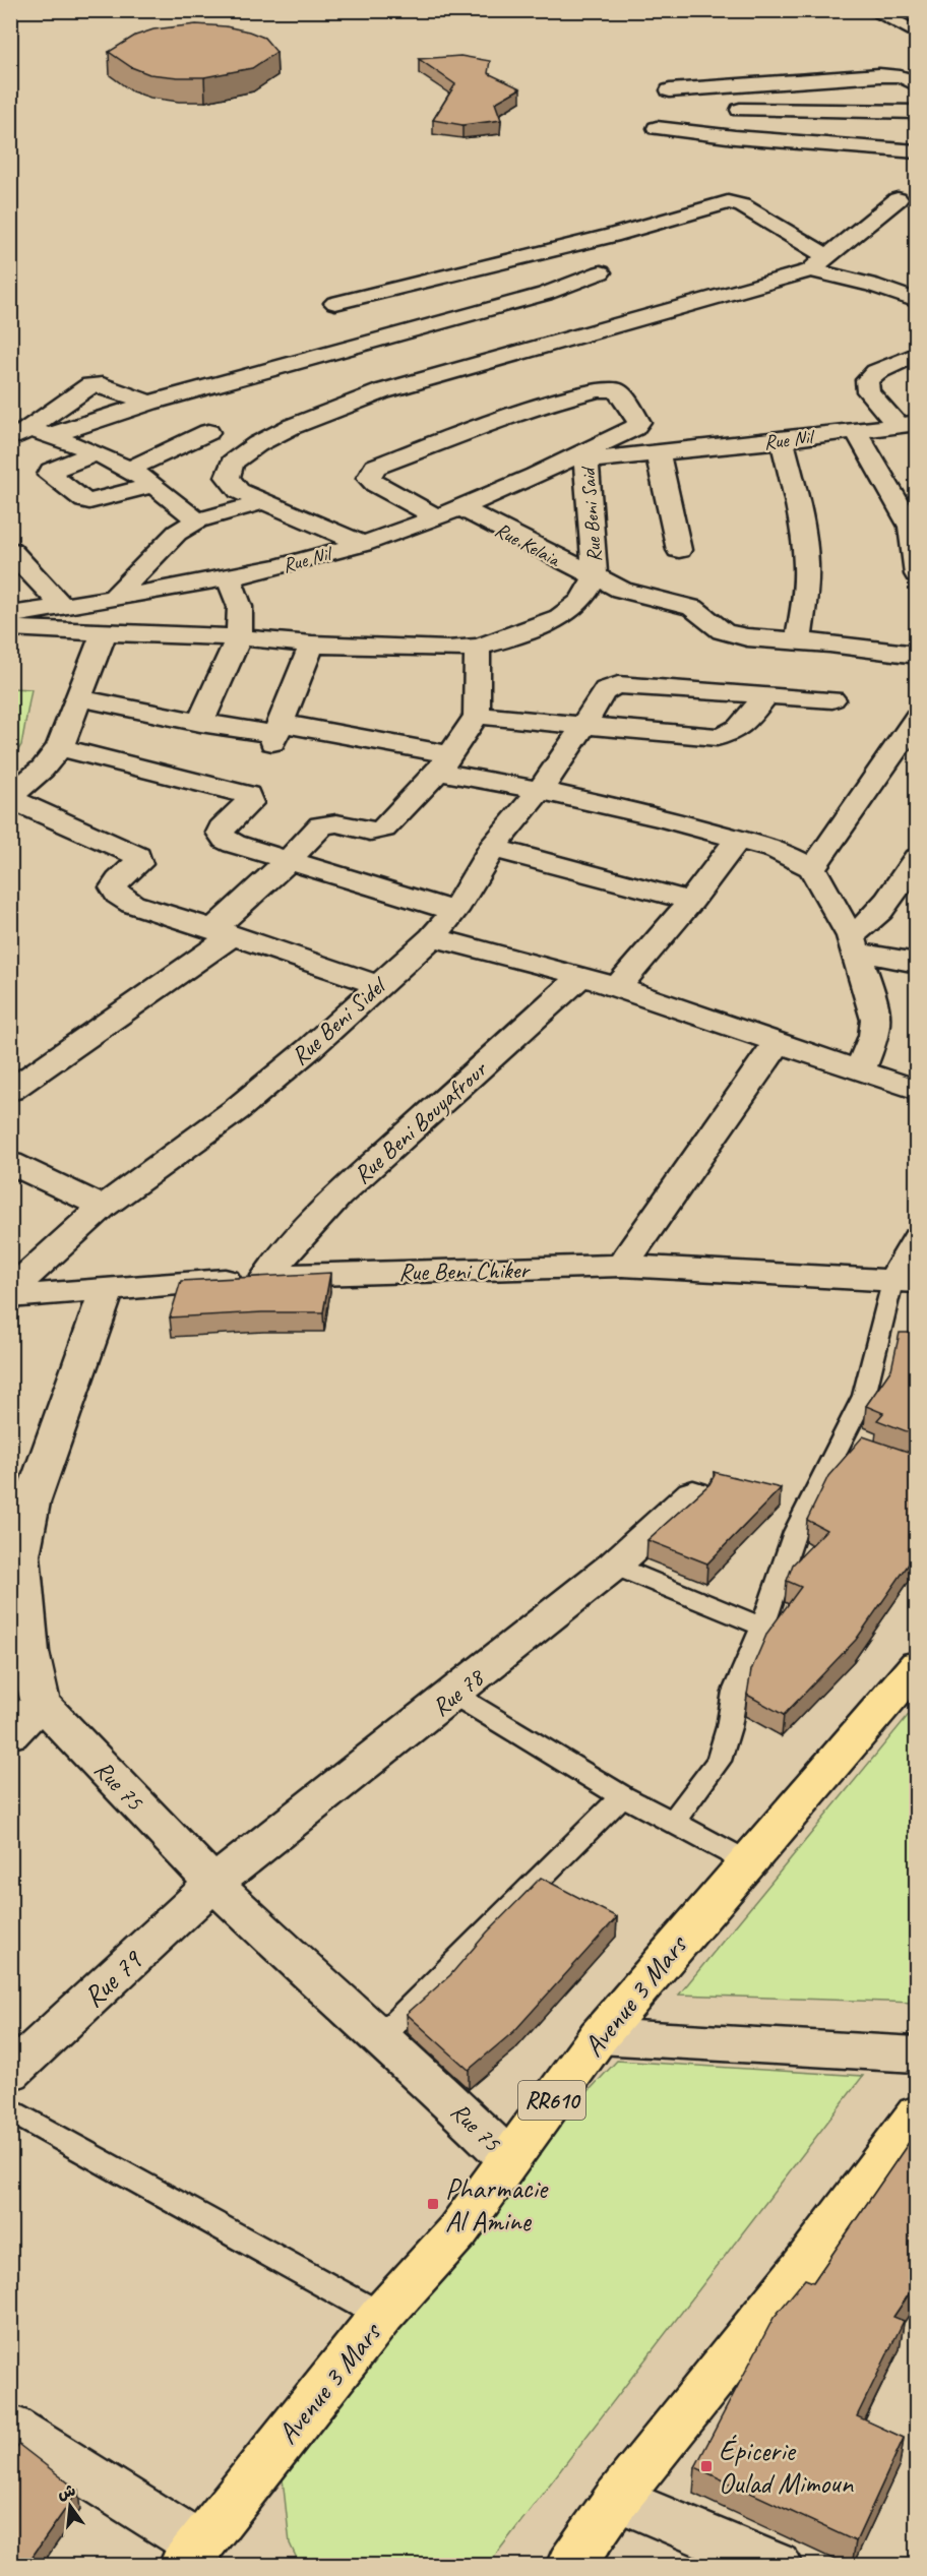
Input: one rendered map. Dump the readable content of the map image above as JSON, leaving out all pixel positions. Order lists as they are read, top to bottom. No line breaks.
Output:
{"streets":{"main road":["Avenue 3 Mars","RR610"],"street":["Rue Nil","Rue Beni Said","Rue Kelaia","Rue Beni Sidel","Rue Beni Bouyafrour","Rue Beni Chiker","Rue 78","Rue 75","Rue 79"]},"crossings":[["Rue Nil","Rue Beni Said"],["Rue Nil","Rue Kelaia"],["Rue Beni Said","Rue Kelaia"],["Rue Beni Bouyafrour","Rue Beni Chiker"],["Rue 78","Rue 75"],["Rue 78","Rue 79"],["Rue 75","Rue 79"],["Rue 75","Avenue 3 Mars"]],"places":{"transit":["Pharmacie Al Amine","Épicerie Oulad Mimoun"]},"north":"top"}
